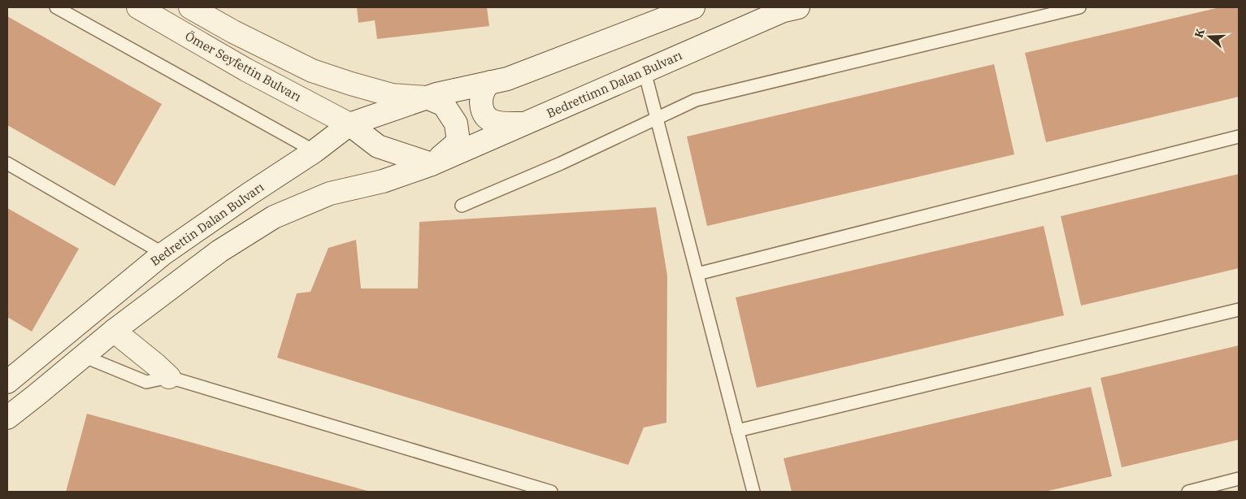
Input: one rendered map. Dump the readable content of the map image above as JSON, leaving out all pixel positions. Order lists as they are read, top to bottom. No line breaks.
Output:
{"streets":{"main road":["Ömer Seyfettin Bulvarı","Bedrettimn Dalan Bulvarı","Bedrettin Dalan Bulvarı"]},"crossings":[["Ömer Seyfettin Bulvarı","Bedrettimn Dalan Bulvarı"],["Ömer Seyfettin Bulvarı","Bedrettin Dalan Bulvarı"]],"north":"left"}
